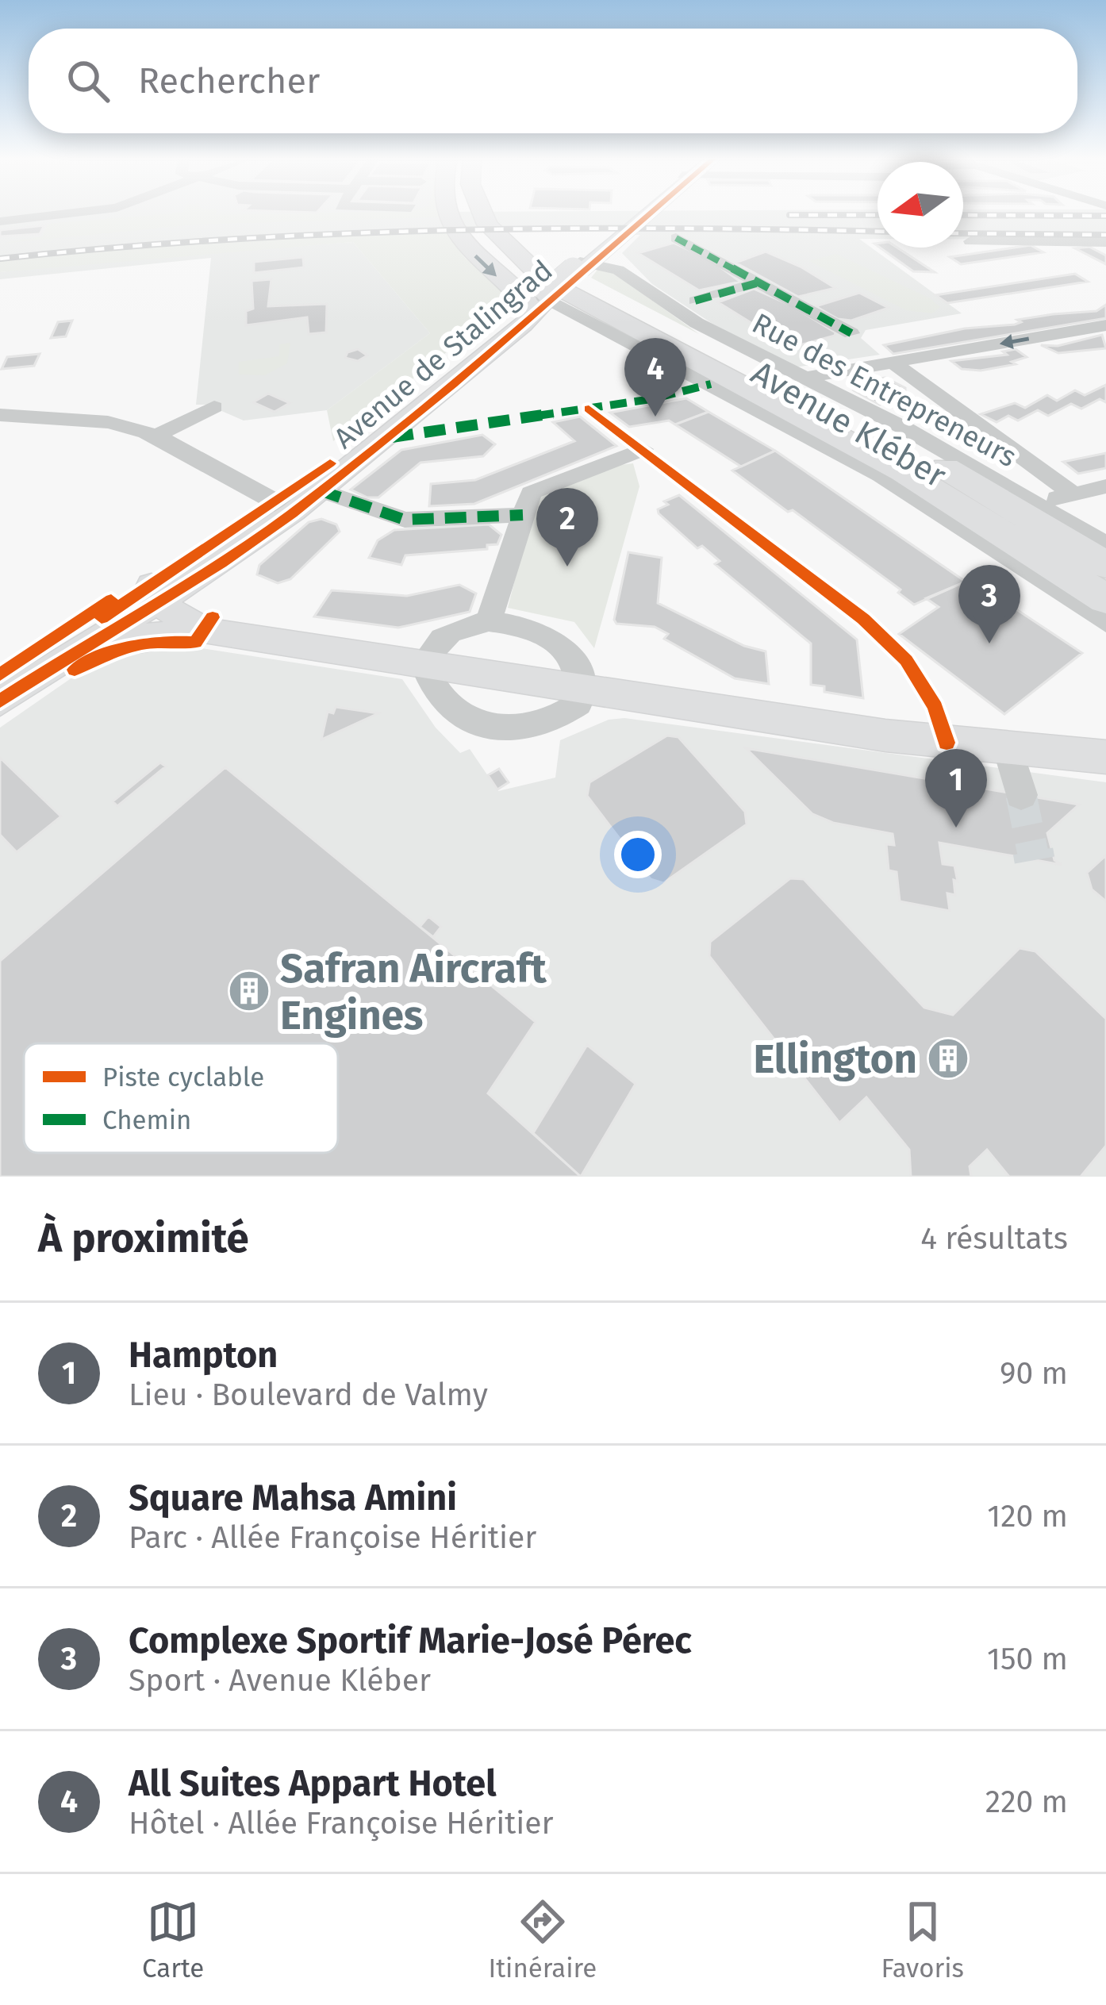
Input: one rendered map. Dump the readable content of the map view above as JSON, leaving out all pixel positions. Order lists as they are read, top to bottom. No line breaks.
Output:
{"streets":{"main road":["Avenue de Stalingrad"],"street":["Rue des Entrepreneurs","Avenue Kléber"]},"crossings":[["Avenue de Stalingrad","Rue des Entrepreneurs"],["Avenue de Stalingrad","Avenue Kléber"]],"places":{"building":["Safran Aircraft Engines","Ellington"]},"legend":["Piste cyclable","Chemin"],"north":"left","page":{"search":"Rechercher","pins":["4","2","3","1"],"heading":["À proximité","4 résultats"],"list":[{"mark":"1","name":"Hampton","note":"Lieu · Boulevard de Valmy","value":"90 m"},{"mark":"2","name":"Square Mahsa Amini","note":"Parc · Allée Françoise Héritier","value":"120 m"},{"mark":"3","name":"Complexe Sportif Marie-José Pérec","note":"Sport · Avenue Kléber","value":"150 m"},{"mark":"4","name":"All Suites Appart Hotel","note":"Hôtel · Allée Françoise Héritier","value":"220 m"}],"nav":["Carte","Itinéraire","Favoris"]}}
